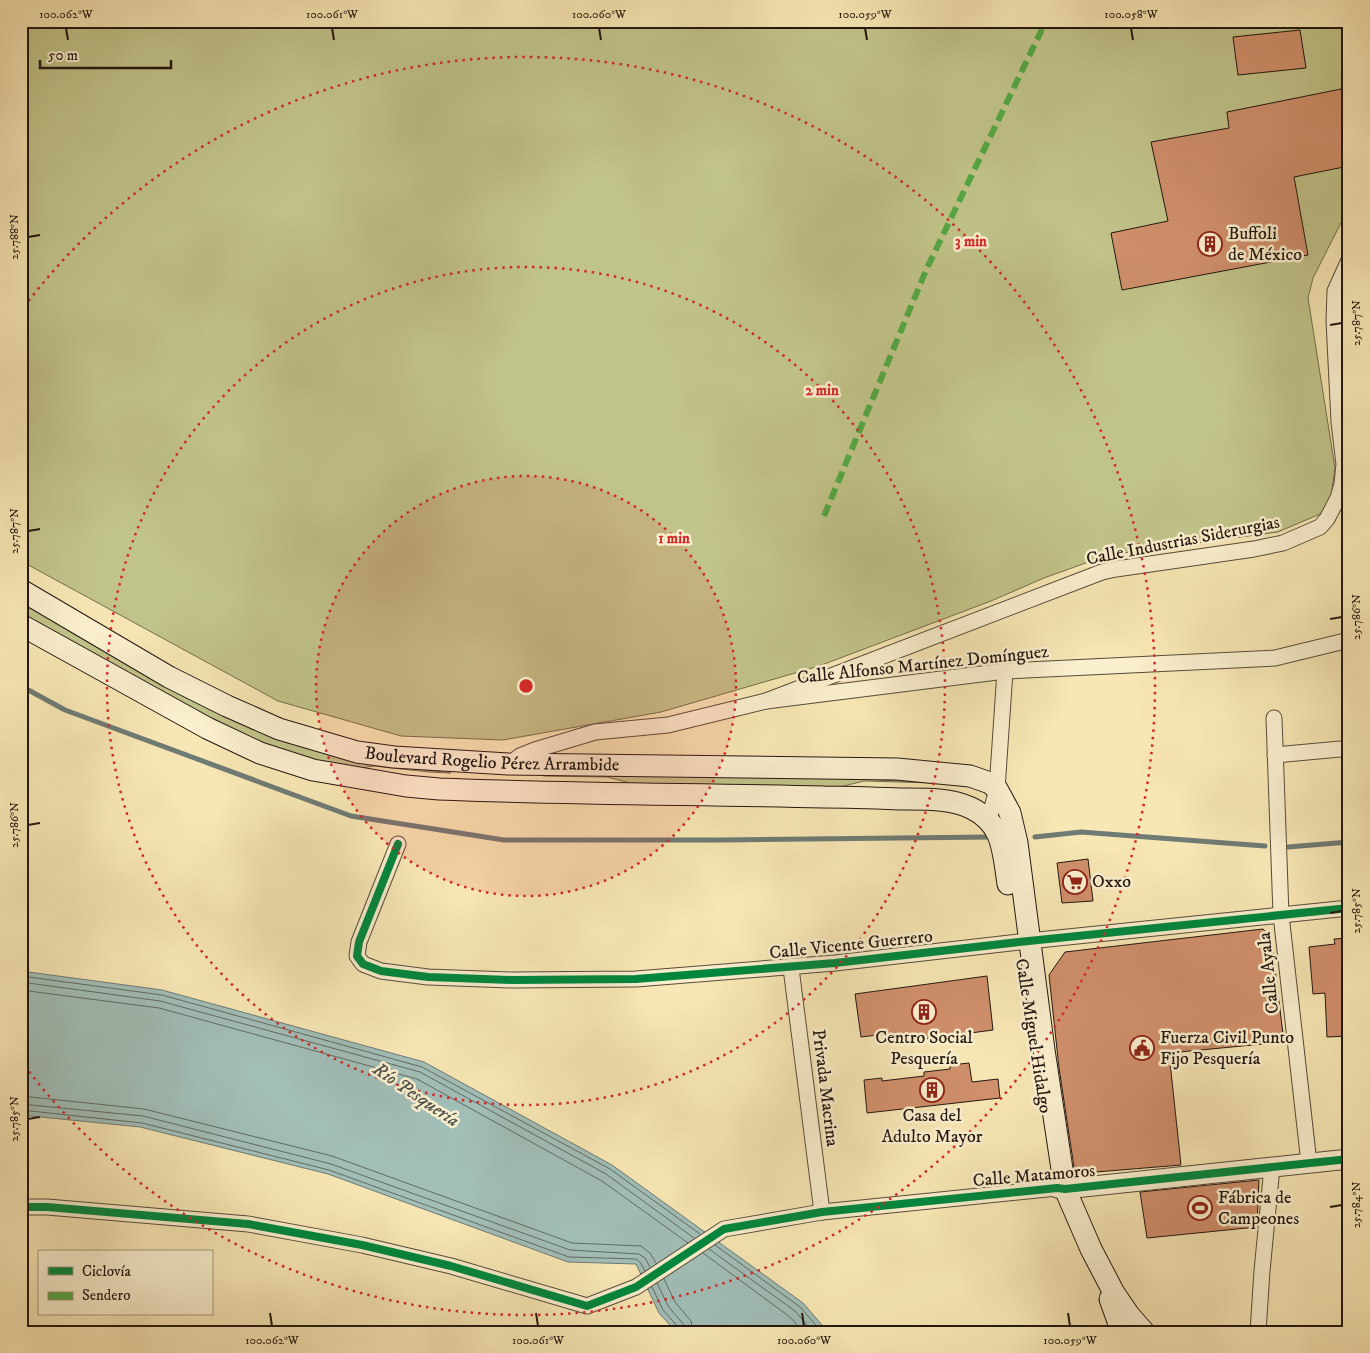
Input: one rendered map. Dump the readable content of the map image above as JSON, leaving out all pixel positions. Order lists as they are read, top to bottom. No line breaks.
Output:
{"streets":{"main road":["Boulevard Rogelio Pérez Arrambide","Calle Miguel Hidalgo"],"street":["Calle Industrias Siderurgias","Calle Alfonso Martínez Domínguez","Calle Vicente Guerrero","Calle Ayala","Privada Macrina","Calle Matamoros"]},"crossings":[["Calle Industrias Siderurgias","Calle Alfonso Martínez Domínguez"],["Calle Alfonso Martínez Domínguez","Boulevard Rogelio Pérez Arrambide"],["Boulevard Rogelio Pérez Arrambide","Calle Miguel Hidalgo"],["Calle Vicente Guerrero","Calle Ayala"],["Calle Vicente Guerrero","Calle Miguel Hidalgo"],["Calle Vicente Guerrero","Privada Macrina"],["Calle Ayala","Calle Matamoros"],["Privada Macrina","Calle Matamoros"]],"water":["Río Pesquería"],"places":{"building":["Buffoli de México","Centro Social Pesquería","Casa del Adulto Mayor"],"supermarket":["Oxxo"],"public building":["Fuerza Civil Punto Fijo Pesquería"],"sports":["Fábrica de Campeones"]},"legend":["Ciclovía","Sendero"],"scale_bar":"50 m","coordinates":["100.062°W","100.061°W","100.060°W","100.059°W","100.058°W","25.788°N","25.787°N","25.786°N","25.785°N","25.784°N"],"rings":["3 min","2 min","1 min"]}
